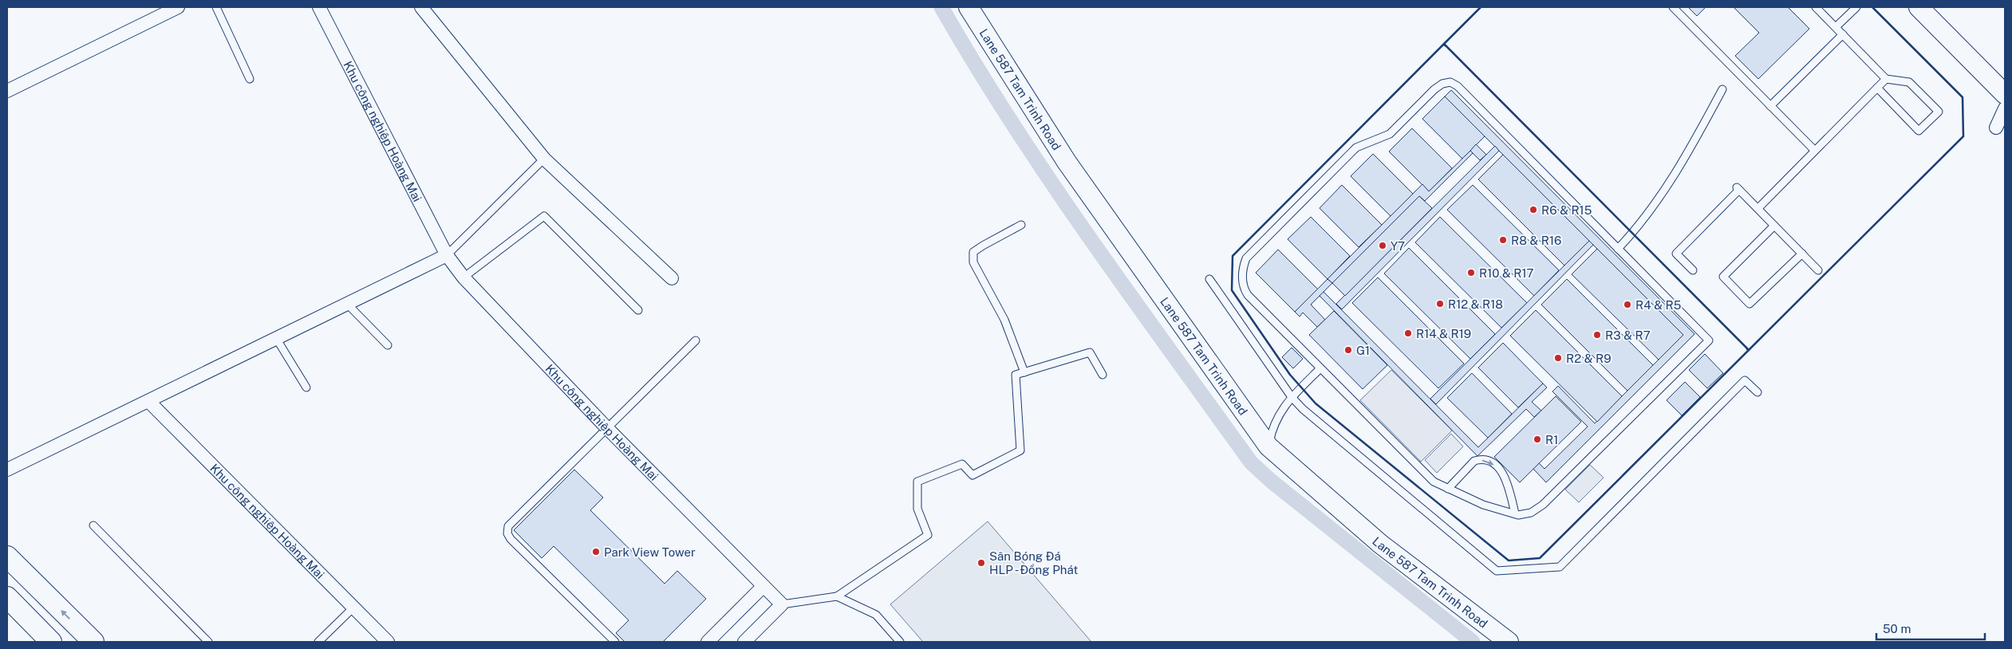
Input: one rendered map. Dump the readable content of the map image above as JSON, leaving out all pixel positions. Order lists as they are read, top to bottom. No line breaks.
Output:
{"streets":{"street":["Lane 587 Tam Trinh Road","Khu công nghiệp Hoàng Mai"]},"places":["R6 & R15","R8 & R16","Y7","R10 & R17","R12 & R18","R4 & R5","R14 & R19","R3 & R7","G1","R2 & R9","R1","Park View Tower","Sân Bóng Đá HLP - Đồng Phát"],"scale_bar":"50 m"}
